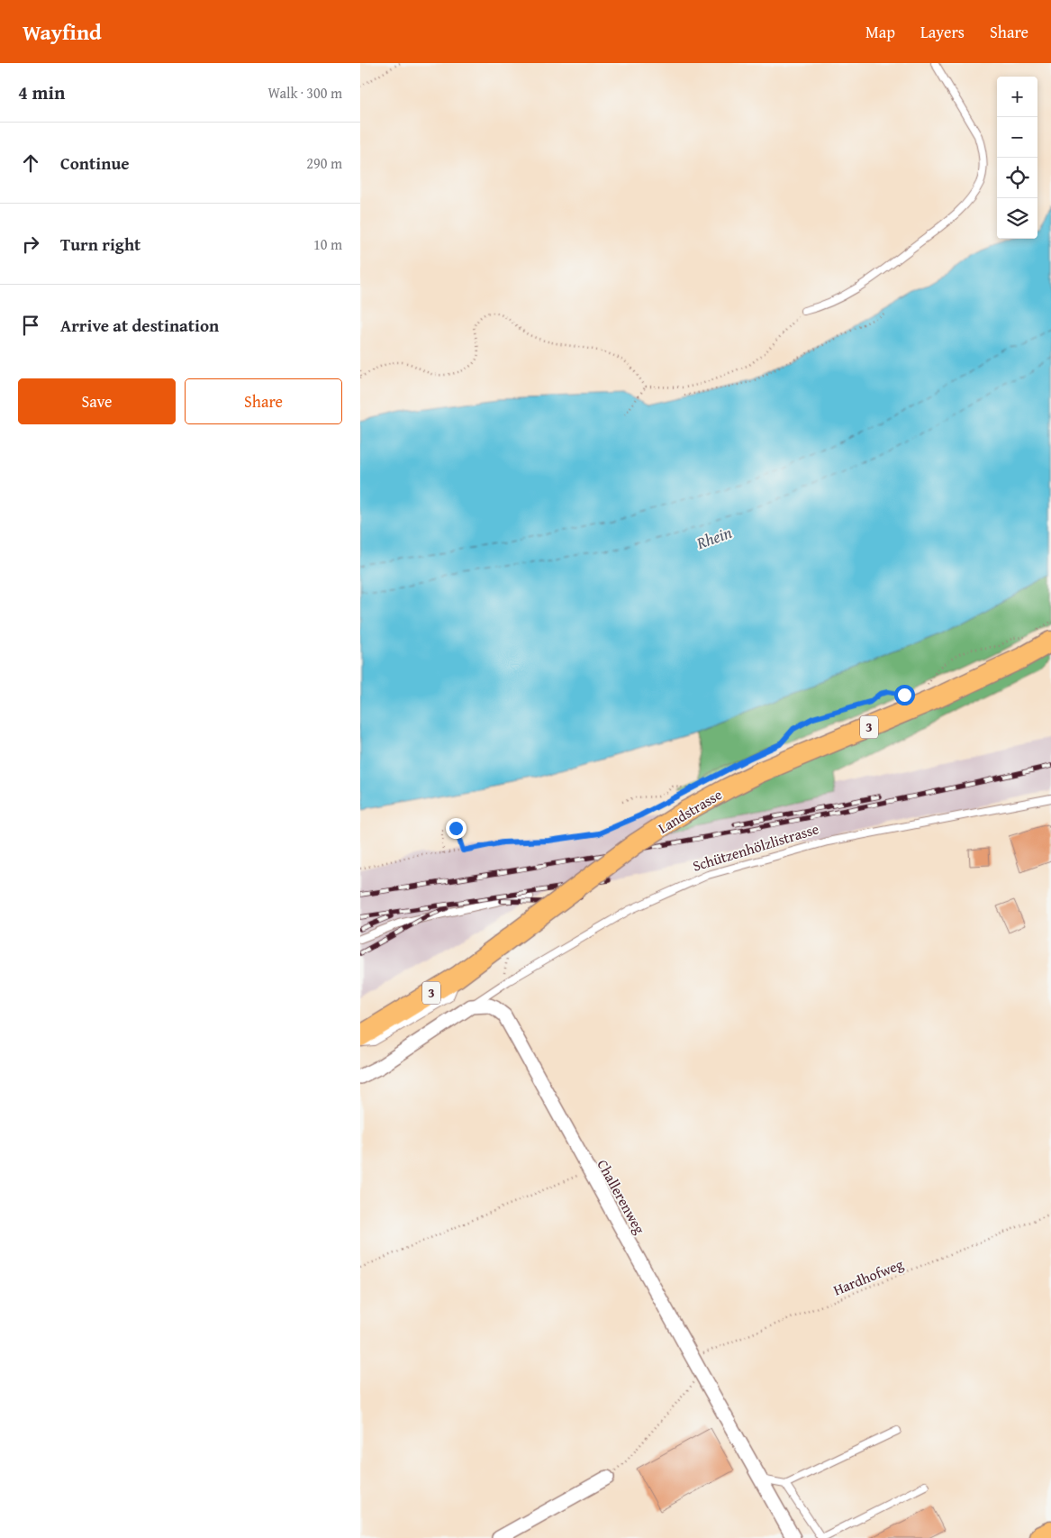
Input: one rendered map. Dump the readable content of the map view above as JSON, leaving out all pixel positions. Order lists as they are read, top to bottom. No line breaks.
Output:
{"streets":{"main road":["3","Landstrasse"],"street":["Challerenweg"],"lane":["Schützenhölzlistrasse"],"path":["Hardhofweg"]},"crossings":[["Schützenhölzlistrasse","Challerenweg"],["Challerenweg","Hardhofweg"]],"water":["Rhein"],"page":{"header":"Wayfind","nav":["Map","Layers","Share"],"heading":["4 min","Walk · 300 m"],"map_buttons":["+","−"],"list":[["Continue","290 m"],["Turn right","10 m"],"Arrive at destination"],"buttons":["Save","Share"]}}
